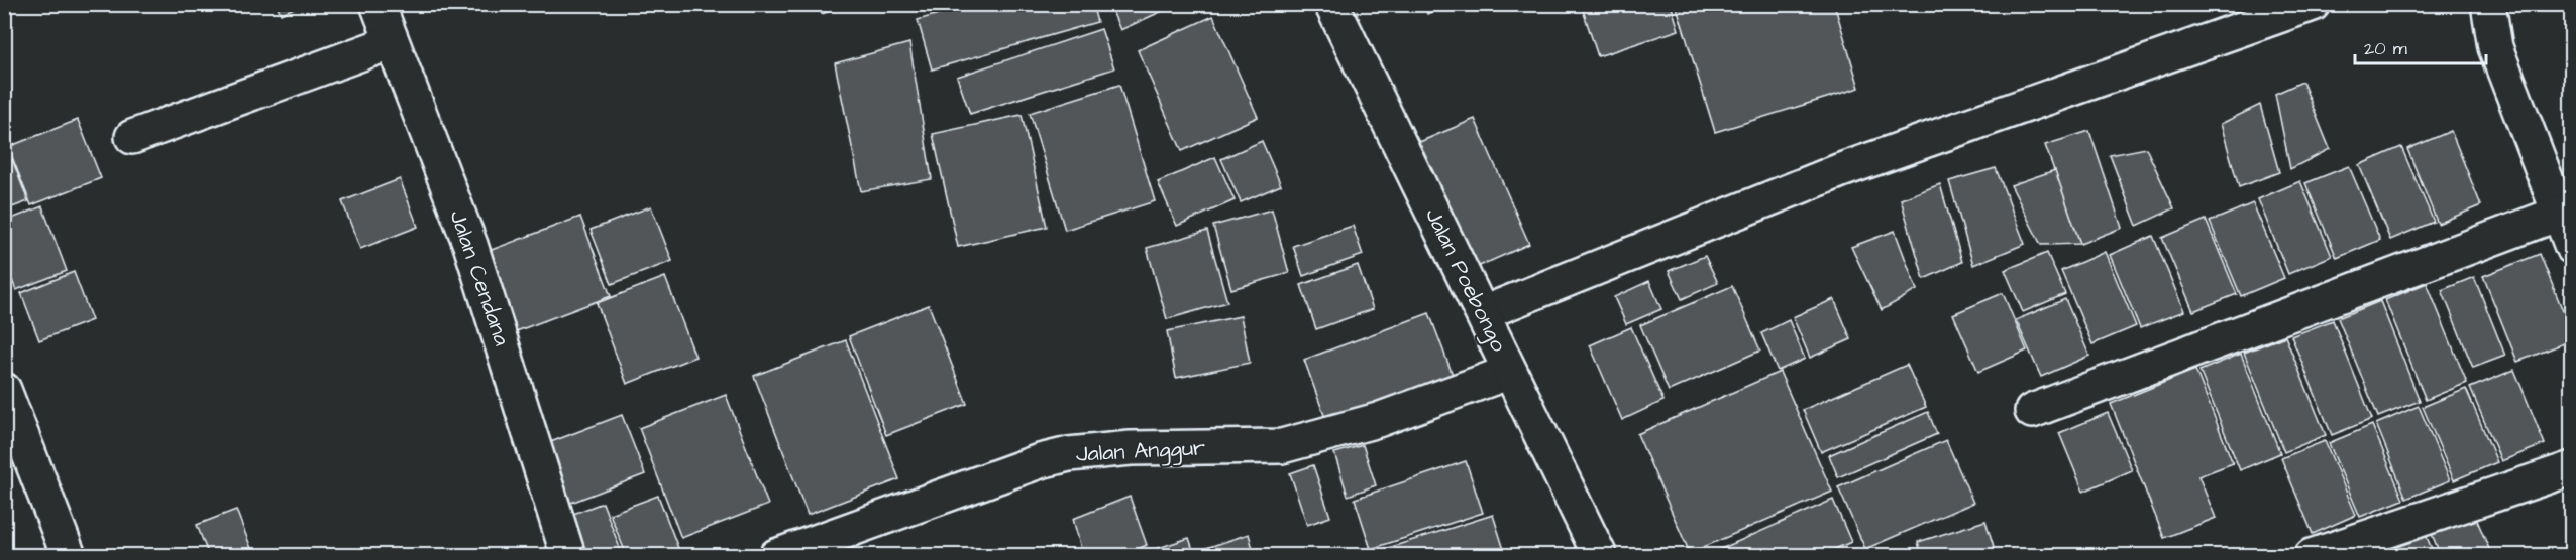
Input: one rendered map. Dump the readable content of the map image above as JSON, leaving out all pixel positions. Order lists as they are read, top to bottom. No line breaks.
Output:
{"streets":{"street":["Jalan Cendana","Jalan Poebongo","Jalan Anggur"]},"crossings":[["Jalan Poebongo","Jalan Anggur"]],"scale_bar":"20 m"}
